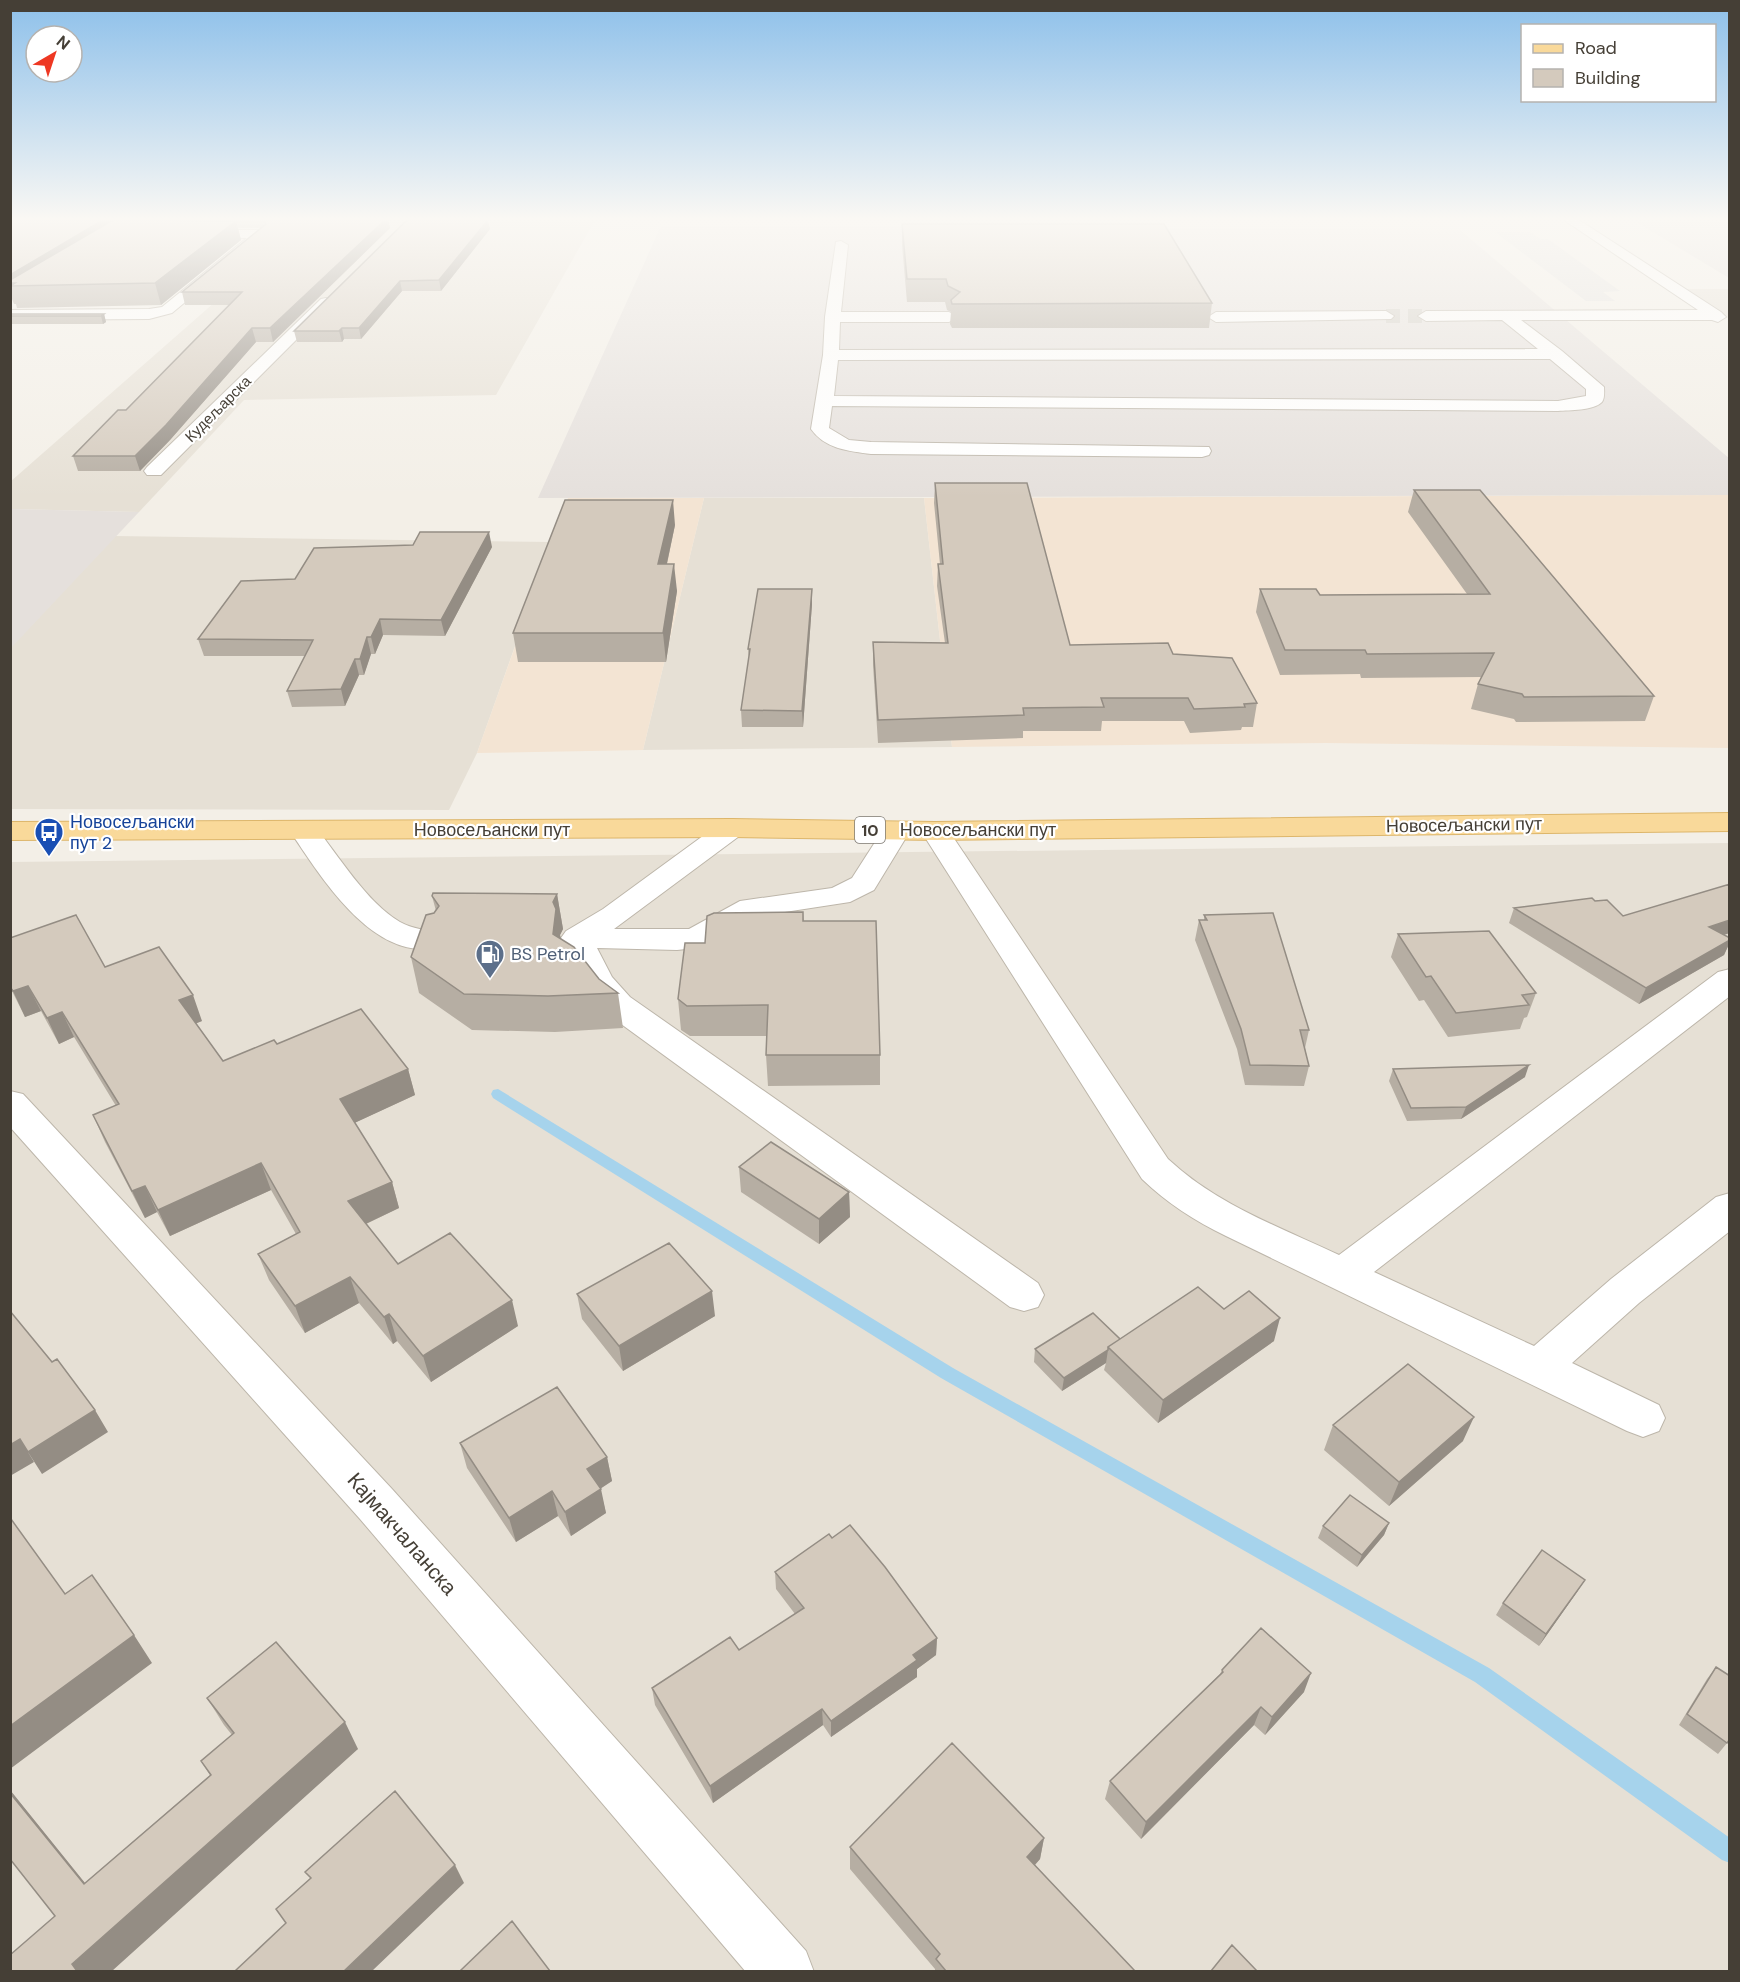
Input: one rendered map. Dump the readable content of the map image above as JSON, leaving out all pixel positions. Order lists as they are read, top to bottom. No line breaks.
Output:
{"streets":{"main road":["Новосељански пут","10"],"street":["Кудељарска","Кајмакчаланска"]},"places":{"bus stop":["Новосељански пут 2"],"fuel station":["BS Petrol"]},"legend":["Road","Building"],"north":"top right"}
